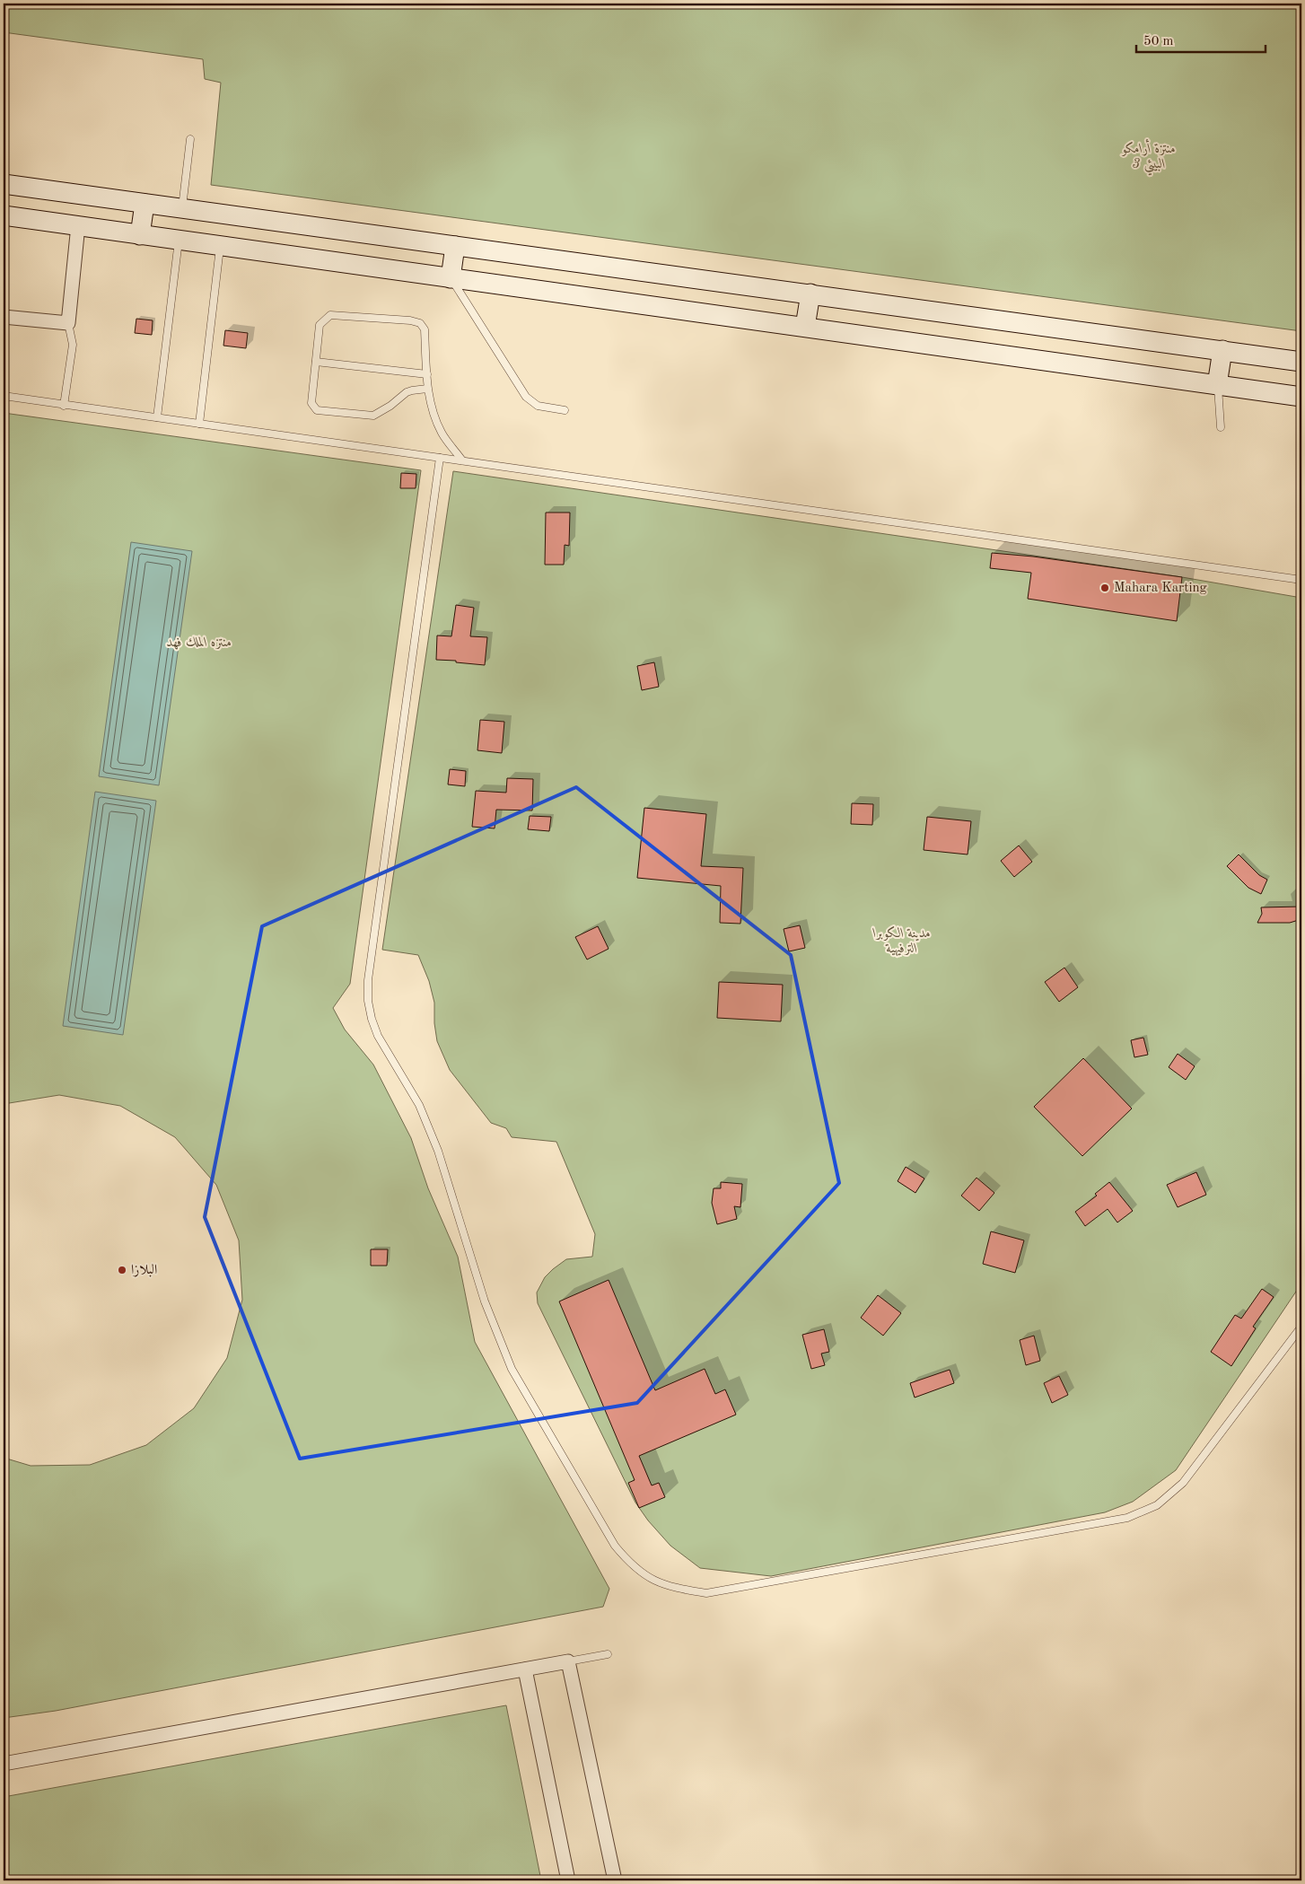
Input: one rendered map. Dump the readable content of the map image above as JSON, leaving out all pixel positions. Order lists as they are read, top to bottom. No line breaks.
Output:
{"parks":["منتزة أرامكو البيئي 3","منتزه الملك فهد","مدينة الكوبرا الترفيهية"],"places":["Mahara Karting","البلازا"],"scale_bar":"50 m"}
